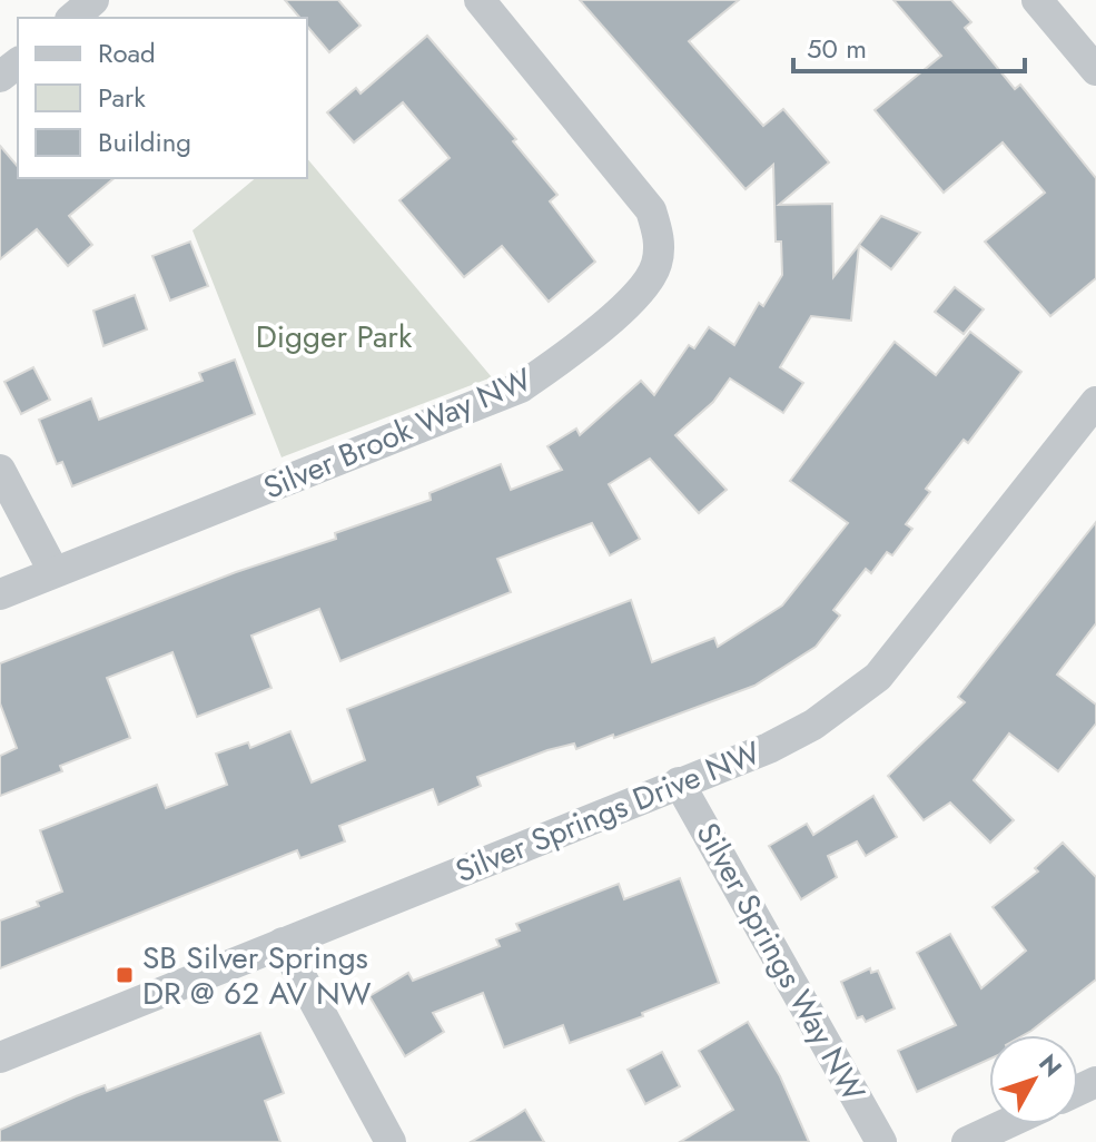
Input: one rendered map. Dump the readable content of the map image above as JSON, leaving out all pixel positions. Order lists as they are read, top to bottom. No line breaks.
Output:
{"streets":{"street":["Silver Brook Way NW","Silver Springs Drive NW","Silver Springs Way NW"]},"crossings":[["Silver Springs Drive NW","Silver Springs Way NW"]],"parks":["Digger Park"],"places":{"transit":["SB Silver Springs DR @ 62 AV NW"]},"legend":["Road","Park","Building"],"scale_bar":"50 m","north":"top right"}
